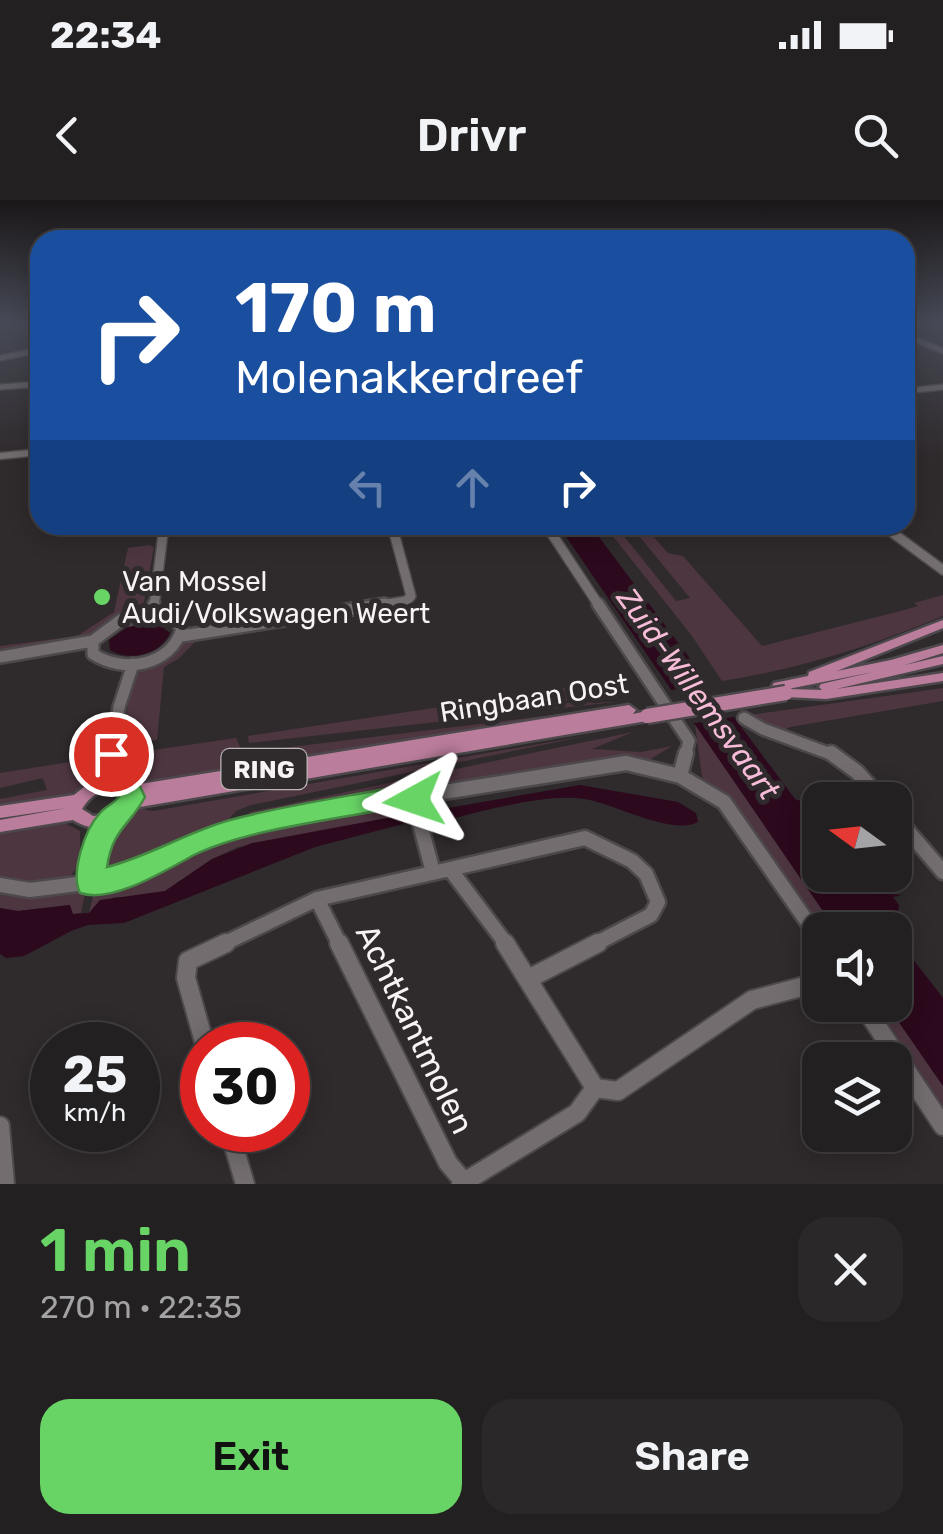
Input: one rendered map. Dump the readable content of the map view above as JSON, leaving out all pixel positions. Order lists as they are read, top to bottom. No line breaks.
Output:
{"streets":{"main road":["Ringbaan Oost","RING"],"street":["Achtkantmolen"]},"water":["Zuid-Willemsvaart"],"places":["Van Mossel Audi/Volkswagen Weert"],"north":"left","page":{"status":"22:34","header":"Drivr","turn":["170 m","Molenakkerdreef"],"speed":"25 km/h","limit":"30","heading":["1 min","270 m · 22:35"],"buttons":["Exit","Share"]}}
